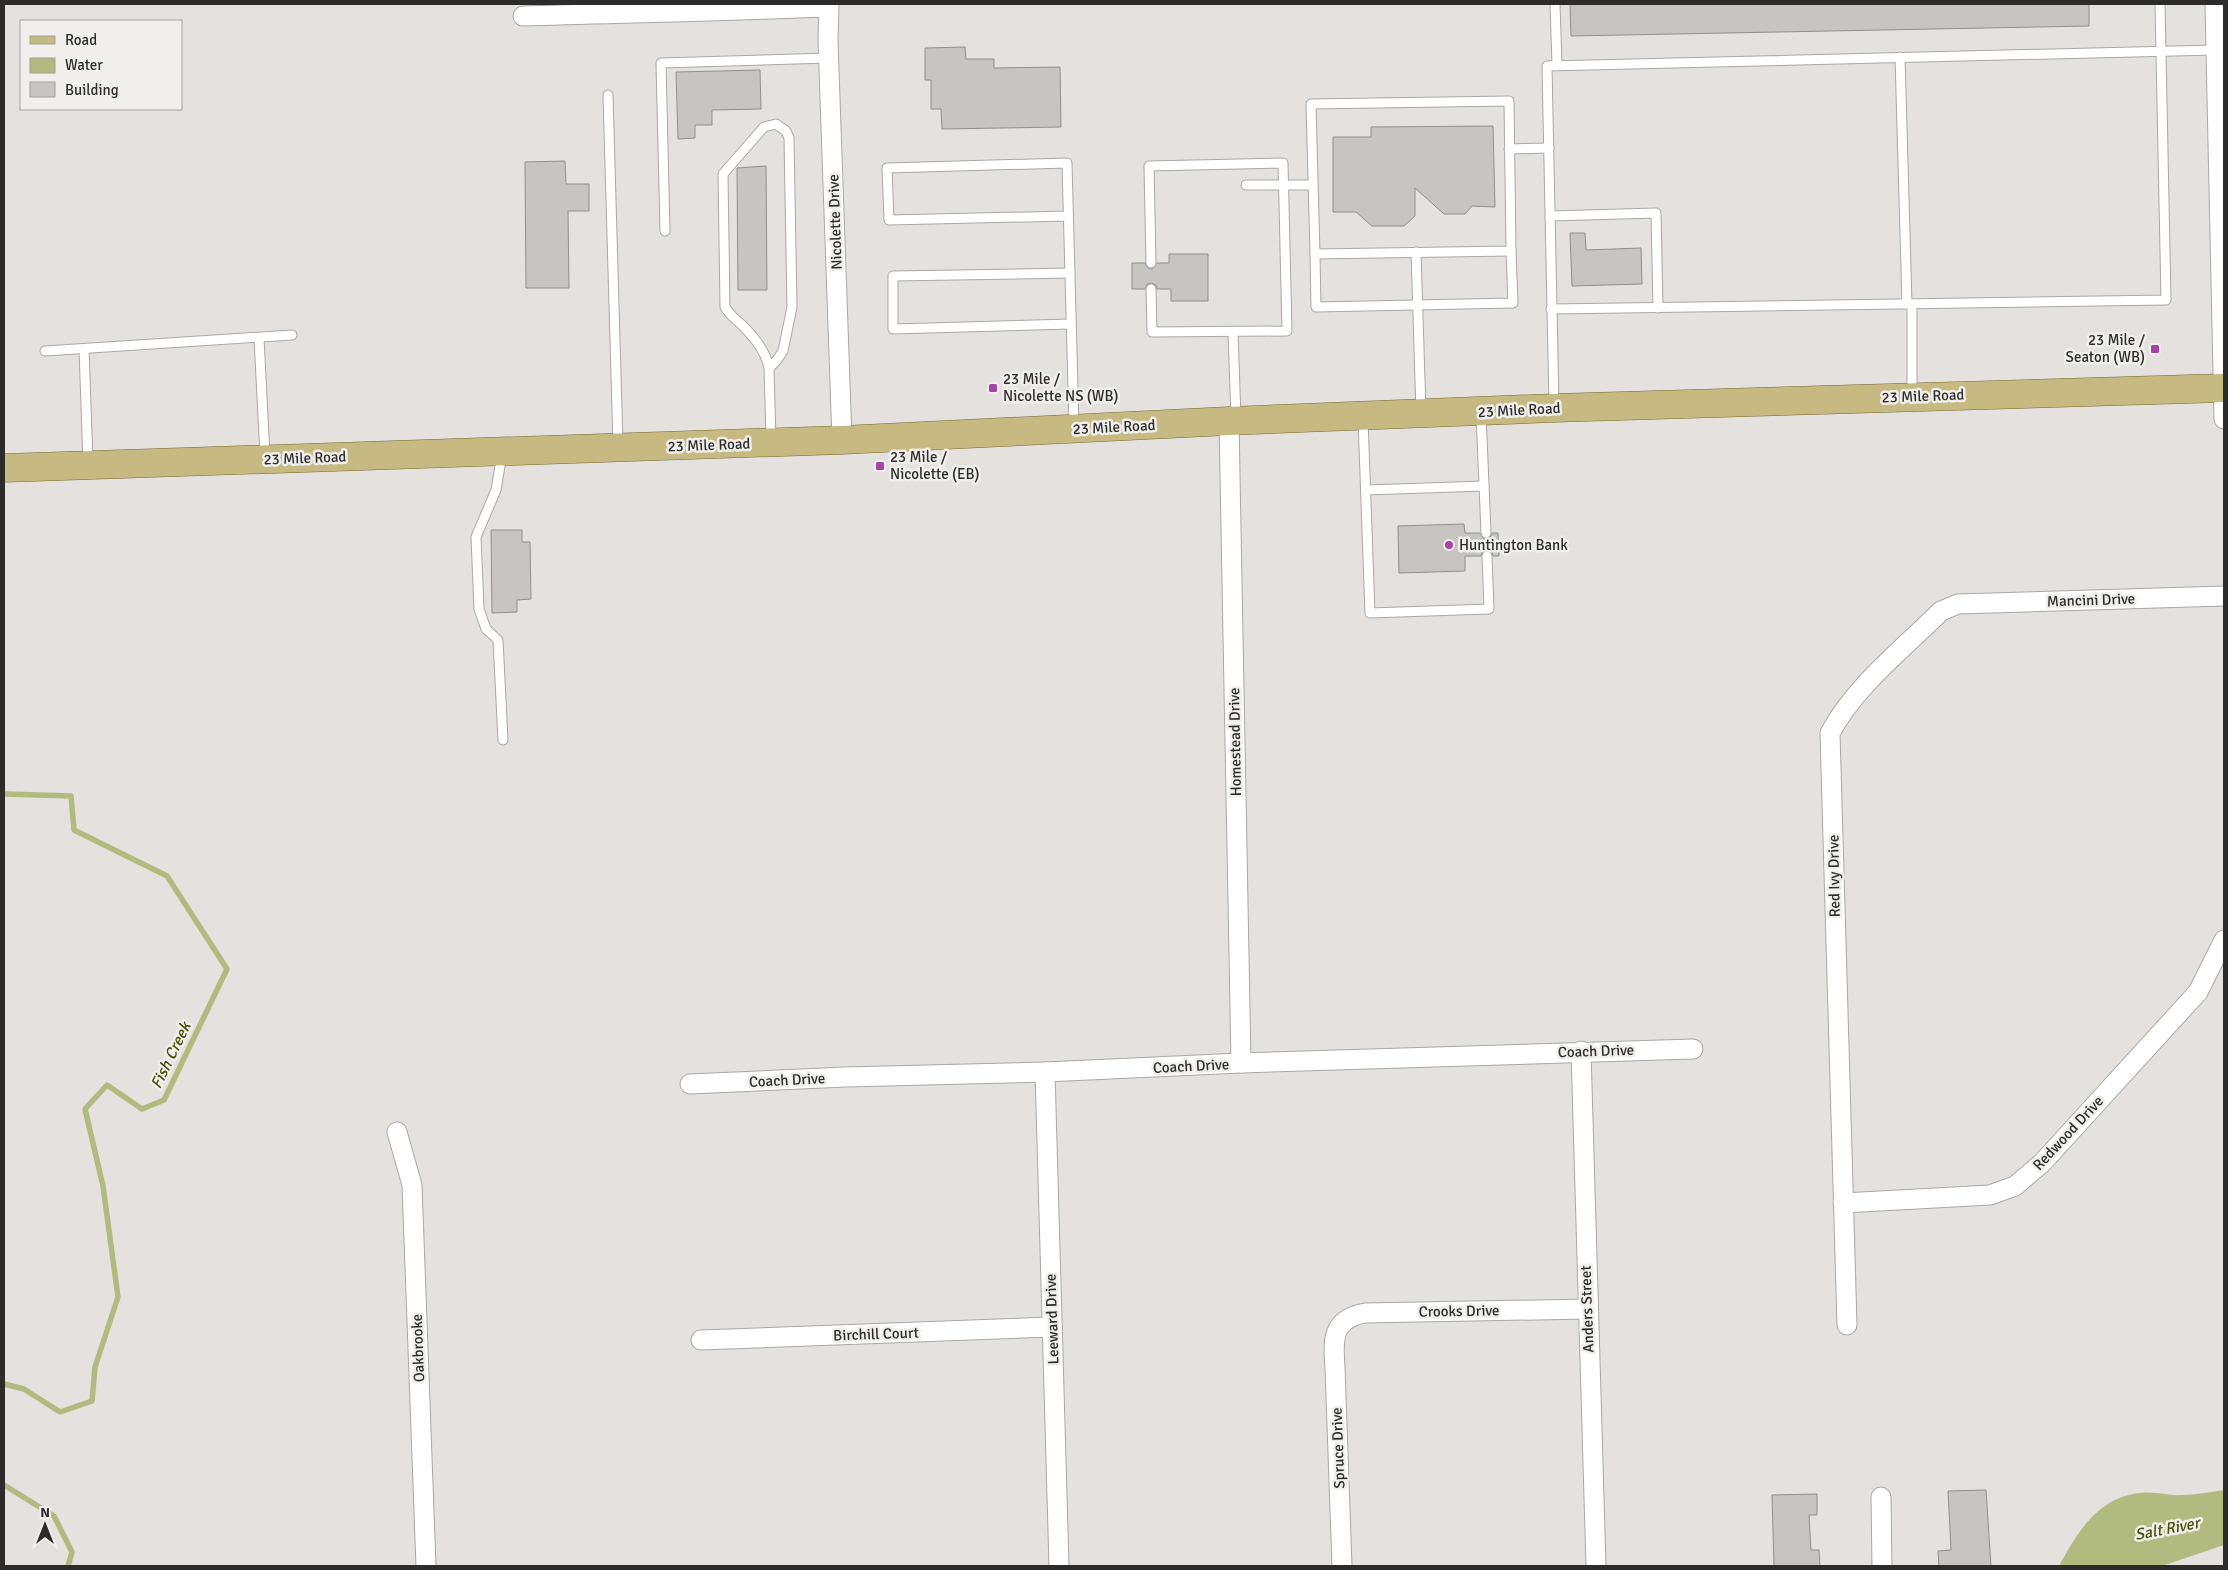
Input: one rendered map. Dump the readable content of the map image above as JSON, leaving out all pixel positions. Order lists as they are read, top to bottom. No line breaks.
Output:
{"streets":{"main road":["23 Mile Road"],"street":["Nicolette Drive","Mancini Drive","Homestead Drive","Red Ivy Drive","Coach Drive","Redwood Drive","Anders Street","Crooks Drive","Leeward Drive","Birchill Court","Oakbrooke","Spruce Drive"]},"crossings":[["Nicolette Drive","23 Mile Road"],["23 Mile Road","Homestead Drive"],["Mancini Drive","Red Ivy Drive"],["Homestead Drive","Coach Drive"],["Red Ivy Drive","Redwood Drive"],["Coach Drive","Anders Street"],["Coach Drive","Leeward Drive"],["Anders Street","Crooks Drive"],["Crooks Drive","Spruce Drive"],["Leeward Drive","Birchill Court"]],"water":["Fish Creek","Salt River"],"places":{"transit":["23 Mile / Seaton (WB)","23 Mile / Nicolette NS (WB)","23 Mile / Nicolette (EB)"],"other":["Huntington Bank"]},"legend":["Road","Water","Building"],"north":"top"}
